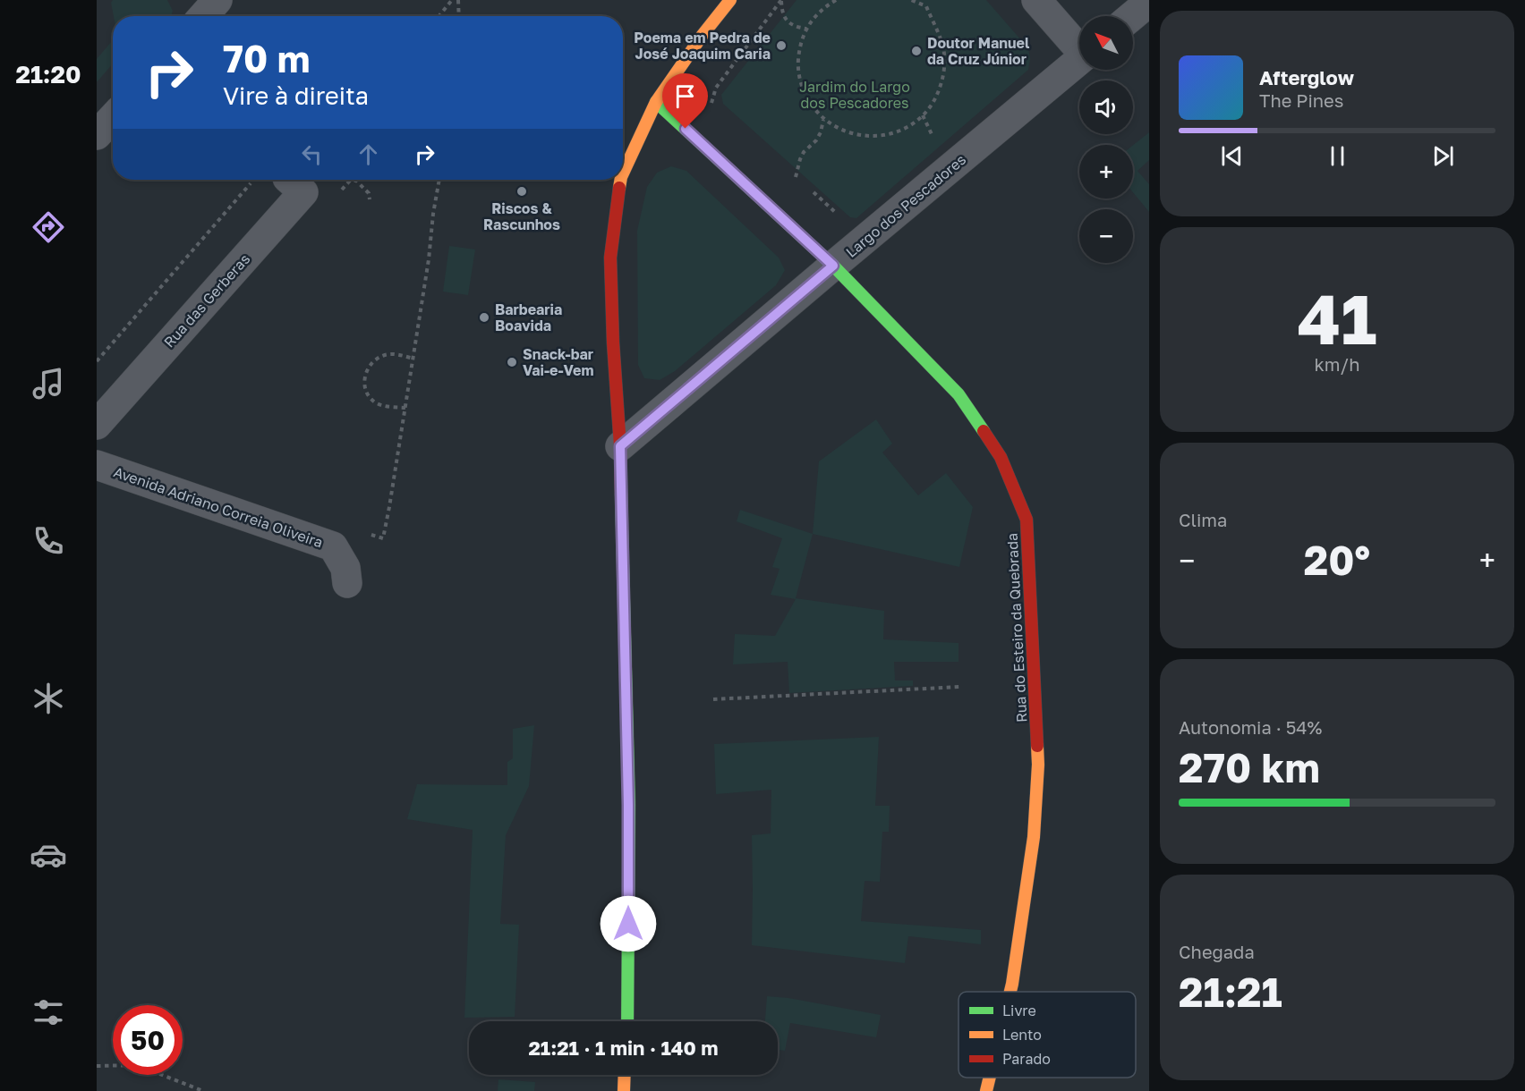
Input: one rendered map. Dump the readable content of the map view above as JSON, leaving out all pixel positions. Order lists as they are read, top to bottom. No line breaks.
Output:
{"streets":{"street":["Largo dos Pescadores","Rua das Gerberas","Avenida Adriano Correia Oliveira","Rua do Esteiro da Quebrada"]},"crossings":[["Largo dos Pescadores","Rua do Esteiro da Quebrada"]],"parks":["Jardim do Largo dos Pescadores"],"places":["Poema em Pedra de José Joaquim Caria","Doutor Manuel da Cruz Júnior","Riscos & Rascunhos","Barbearia Boavida","Snack-bar Vai-e-Vem"],"legend":["Livre","Lento","Parado"],"north":"top left","page":{"tabs":"21:20","map_buttons":["+","−"],"turn":["70 m","Vire à direita"],"song":["Afterglow","The Pines"],"tile":[["41","km/h"],"Clima",["Autonomia · 54%","270 km"],["Chegada","21:21"]],"heat":["−","20°","+"],"limit":"50","trip":"21:21 · 1 min · 140 m"}}
